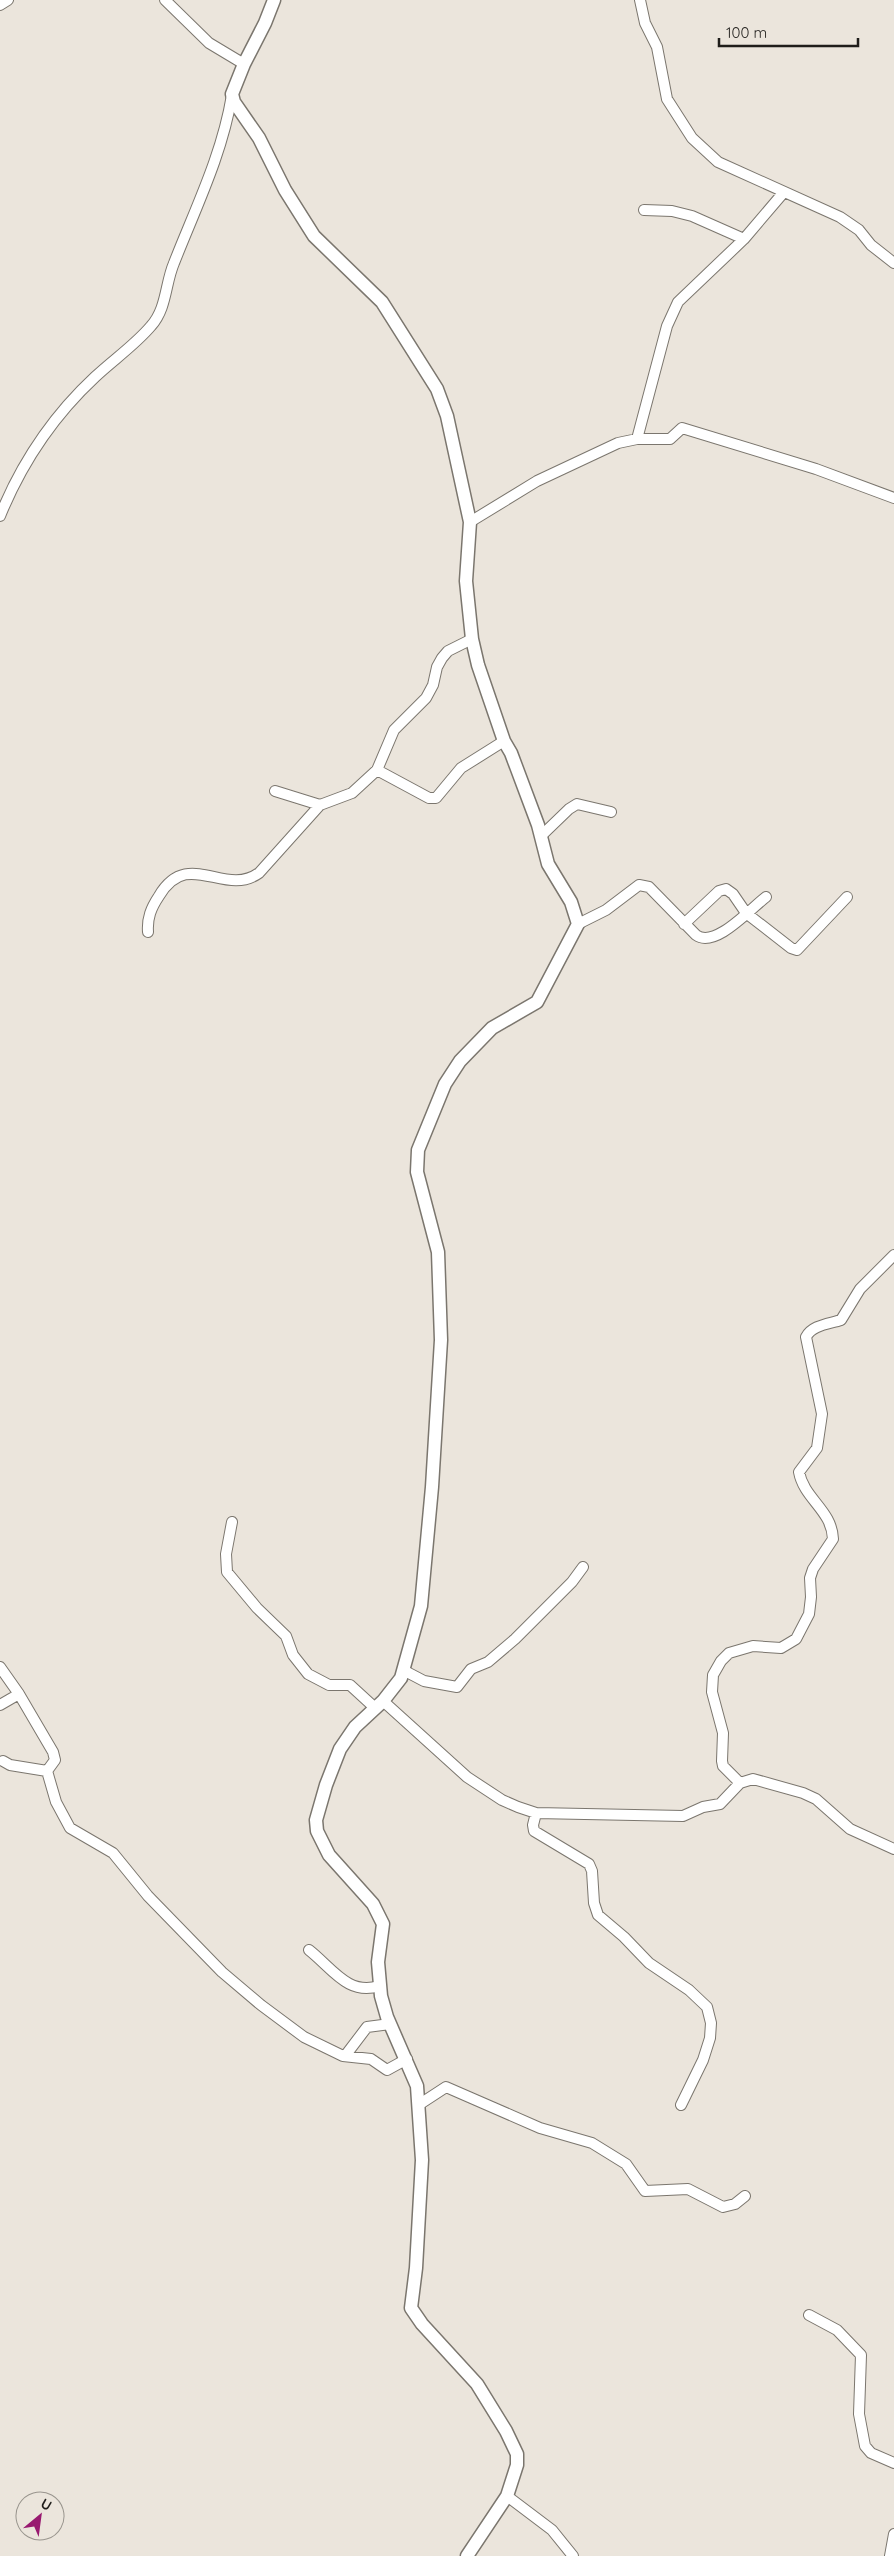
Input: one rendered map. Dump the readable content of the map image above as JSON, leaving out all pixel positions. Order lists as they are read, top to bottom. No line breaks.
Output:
{"scale_bar":"100 m","north":"top right"}
